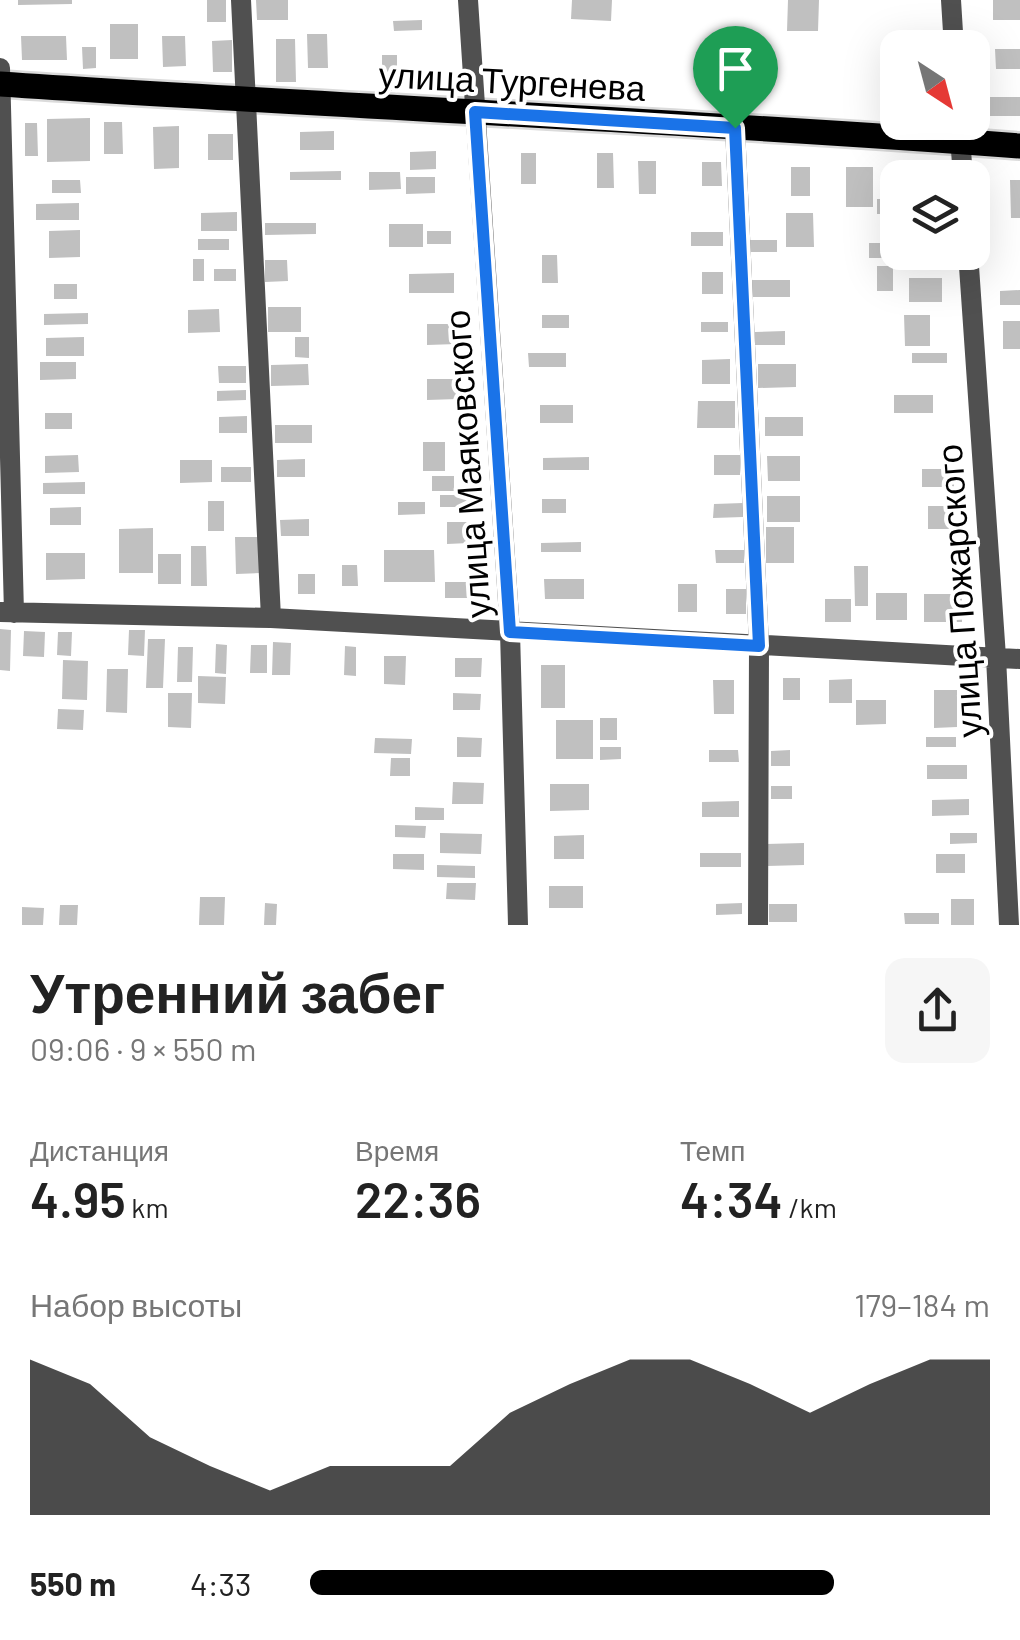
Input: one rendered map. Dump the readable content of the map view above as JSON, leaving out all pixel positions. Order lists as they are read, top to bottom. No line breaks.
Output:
{"streets":{"main road":["улица Тургенева"],"street":["улица Маяковского","улица Пожарского"]},"crossings":[["улица Тургенева","улица Маяковского"]],"north":"bottom right","page":{"heading":["Утренний забег","09:06 · 9 × 550 m"],"stats":[["Дистанция","4.95 km"],["Время","22:36"],["Темп","4:34 /km"]],"chart":["Набор высоты","179–184 m"],"list":[{"name":"550 m","note":"4:33"}]}}
